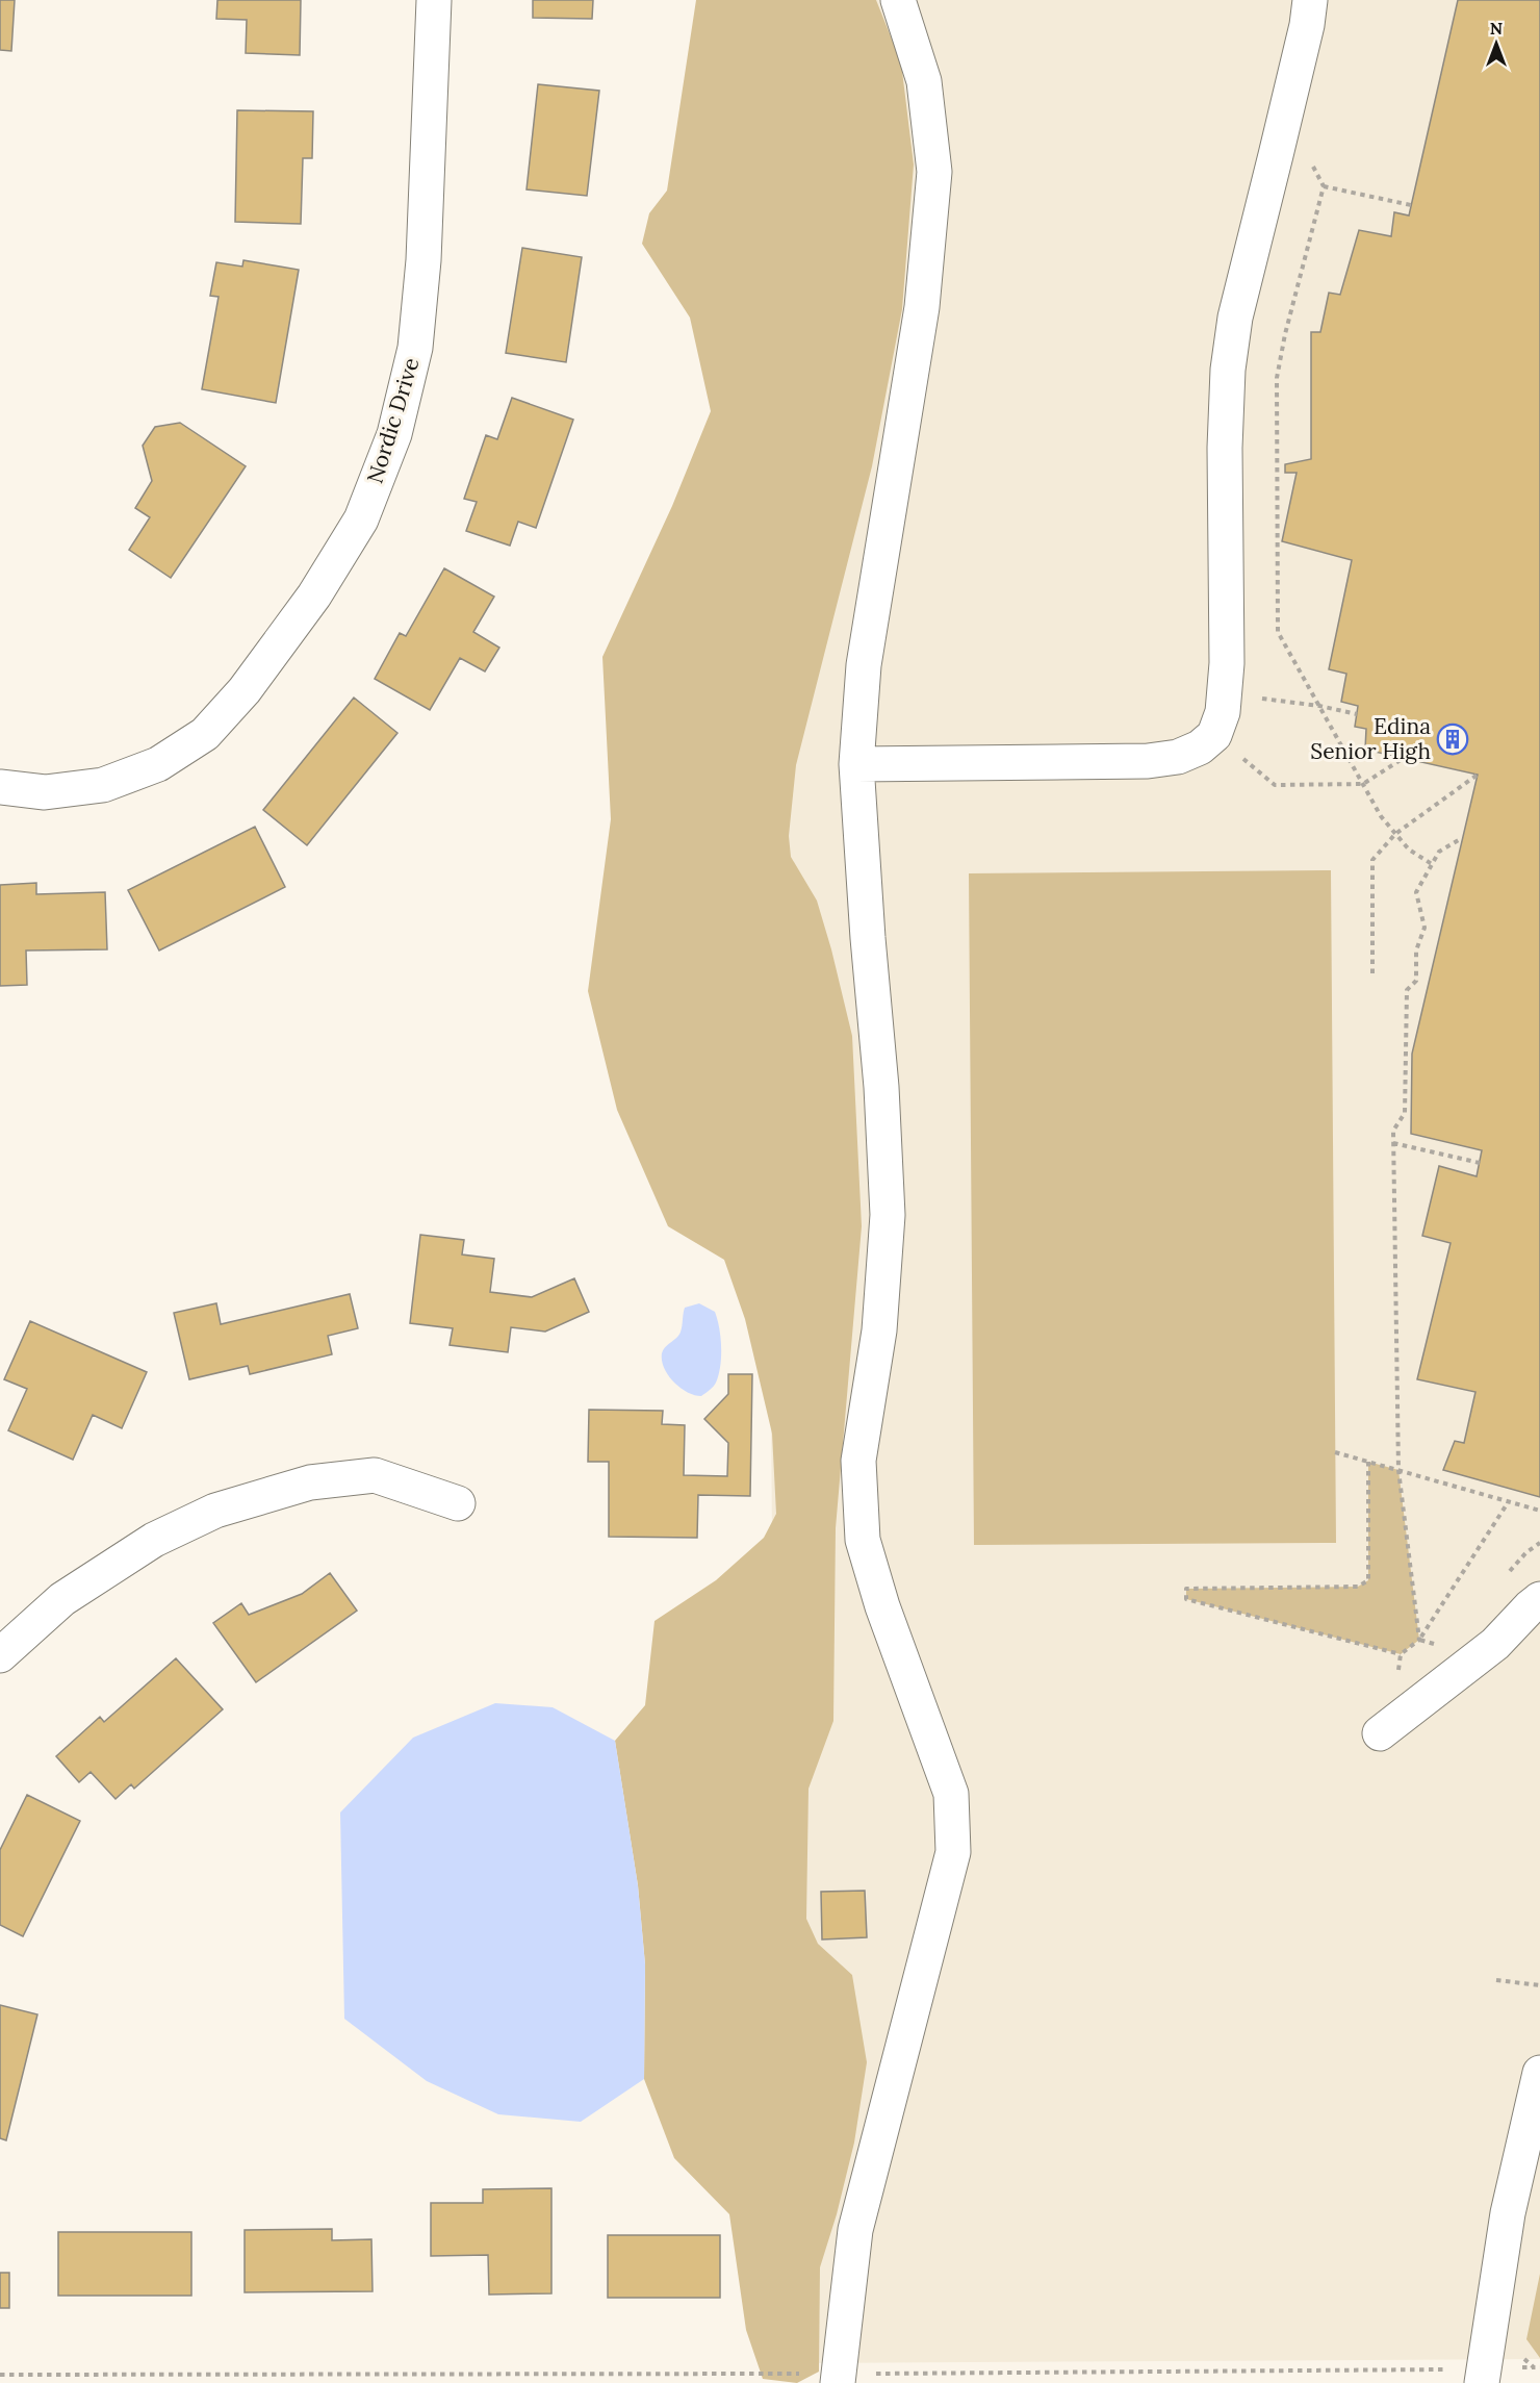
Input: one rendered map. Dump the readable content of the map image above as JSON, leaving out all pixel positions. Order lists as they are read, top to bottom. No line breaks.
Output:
{"streets":{"street":["Nordic Drive"]},"places":{"building":["Edina Senior High"]},"north":"top"}
